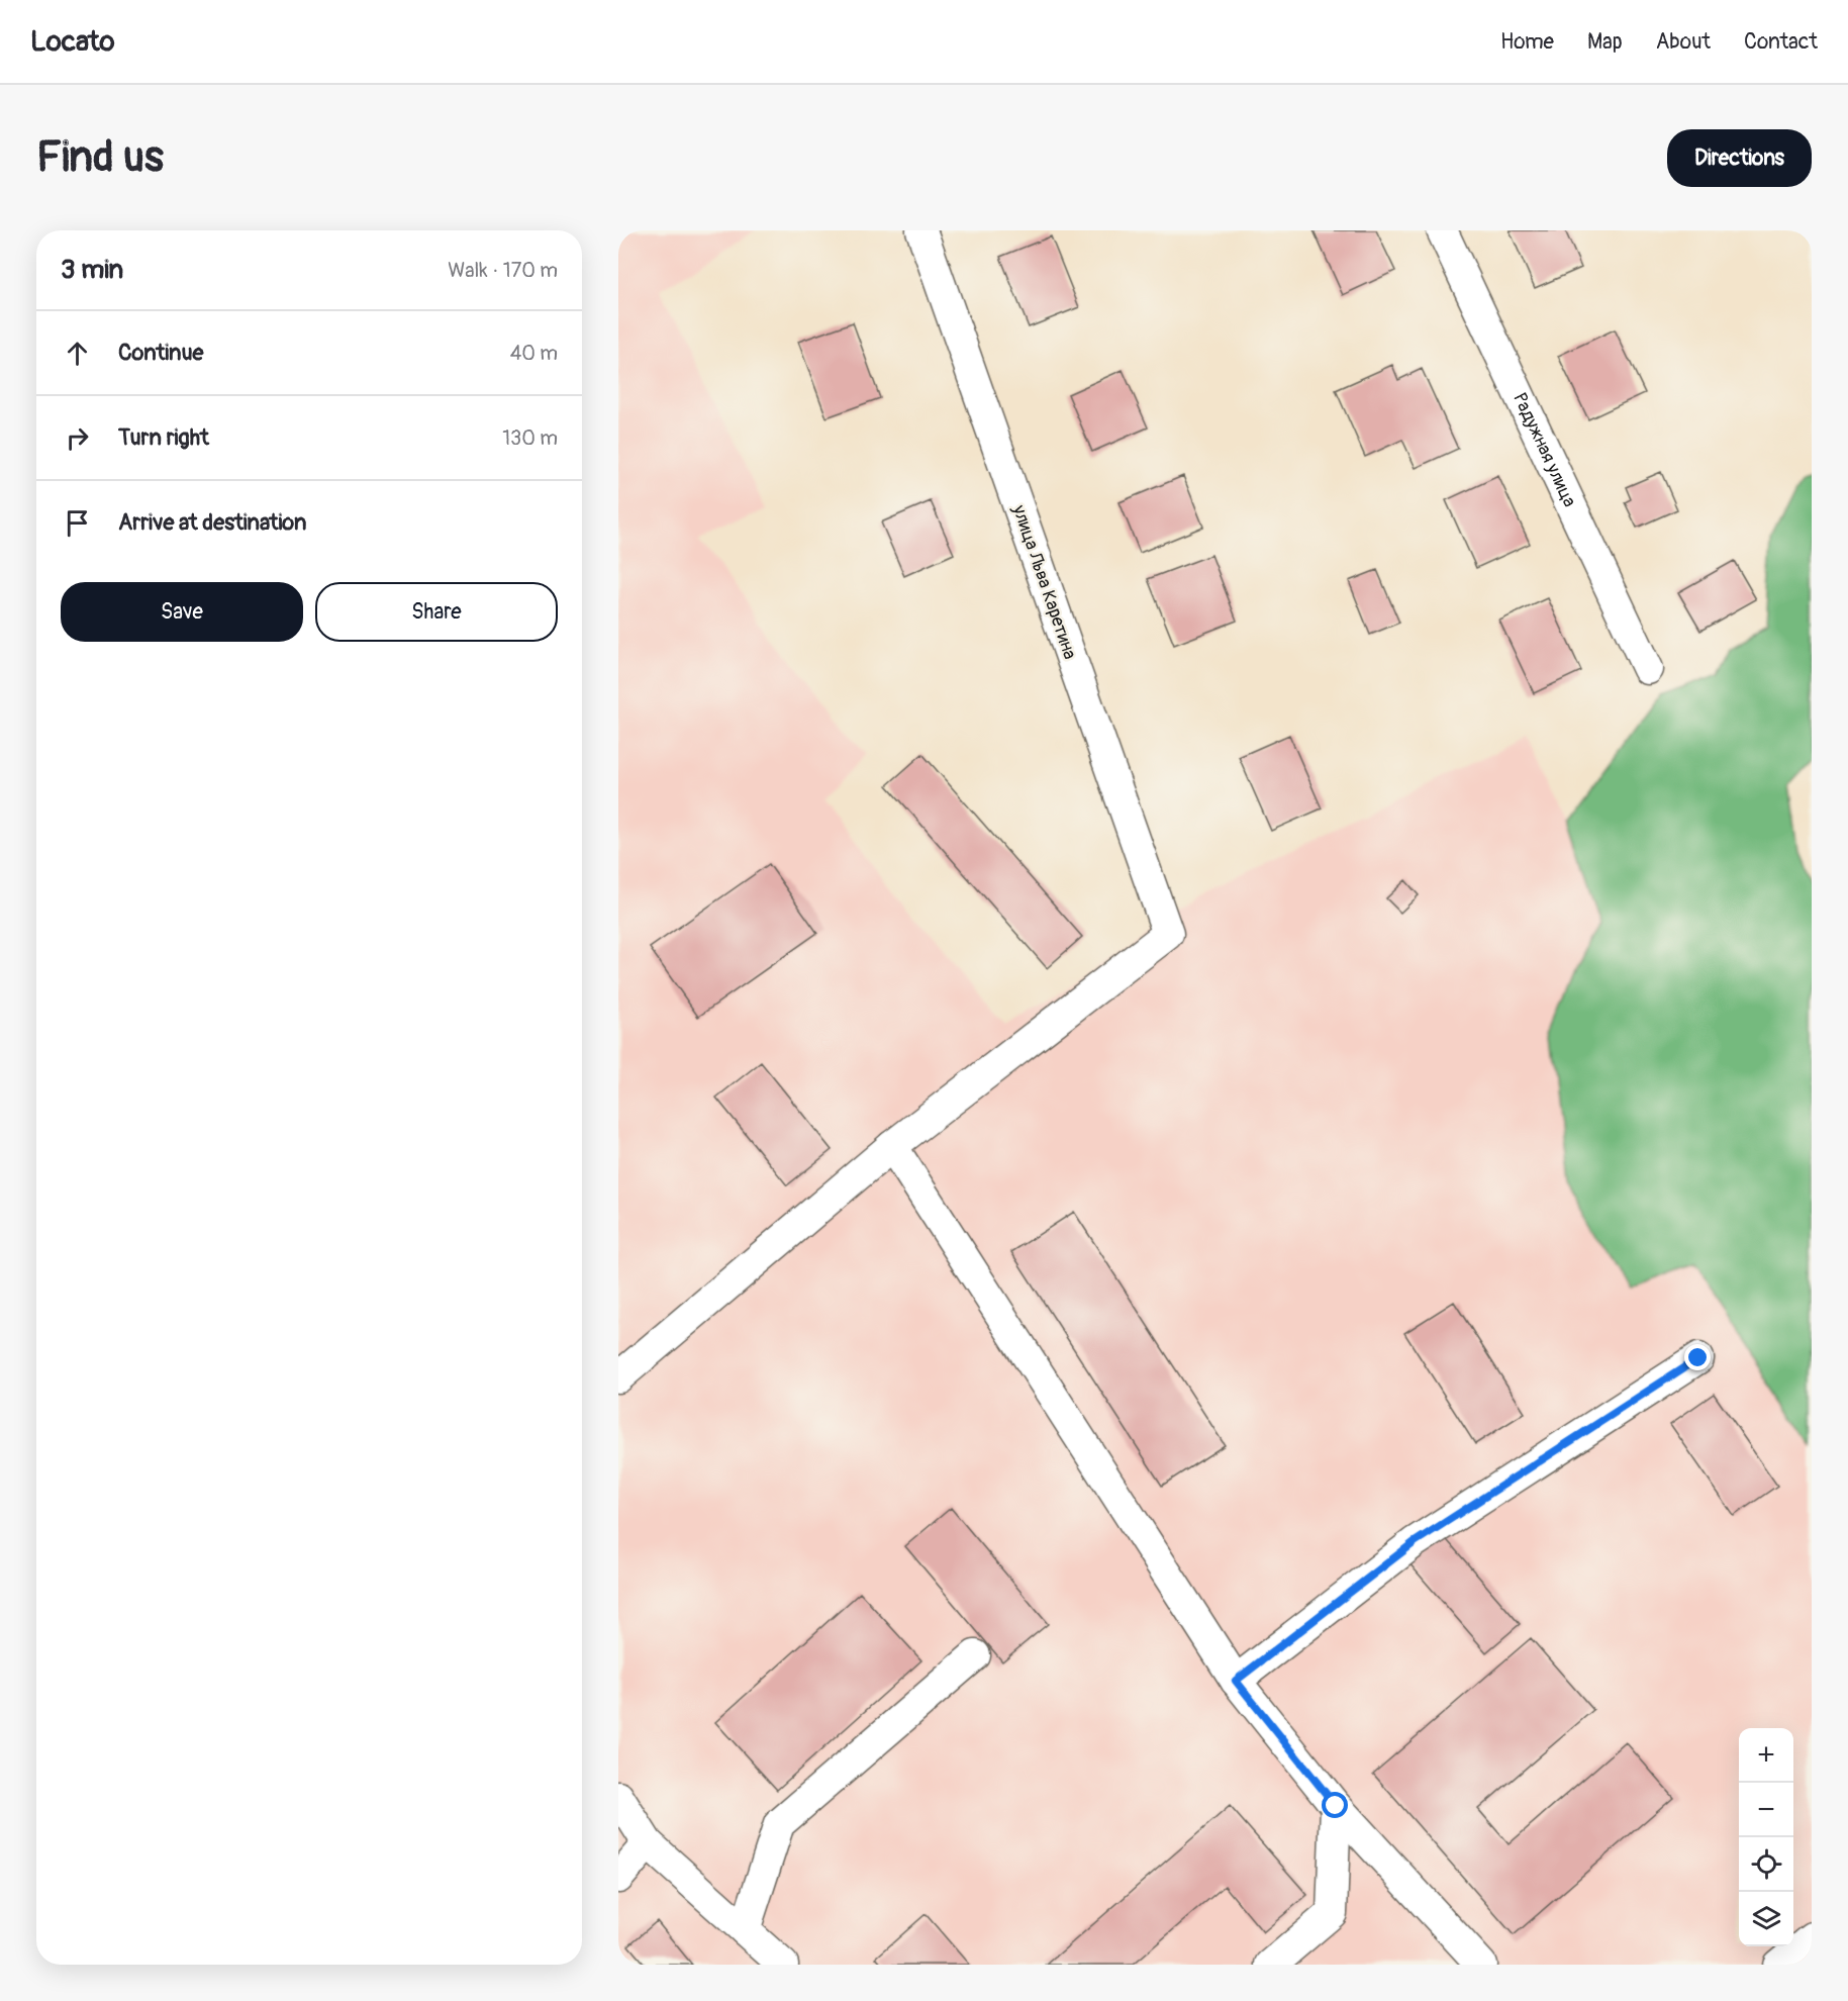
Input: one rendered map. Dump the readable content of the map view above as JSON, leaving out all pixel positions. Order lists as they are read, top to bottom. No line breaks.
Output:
{"streets":{"street":["Радужная улица","улица Льва Каретина"]},"page":{"header":"Locato","nav":["Home","Map","About","Contact"],"buttons":["Directions",["Save","Share"]],"title":"Find us","heading":["3 min","Walk · 170 m"],"list":[["Continue","40 m"],["Turn right","130 m"],"Arrive at destination"],"map_buttons":["+","−"]}}
